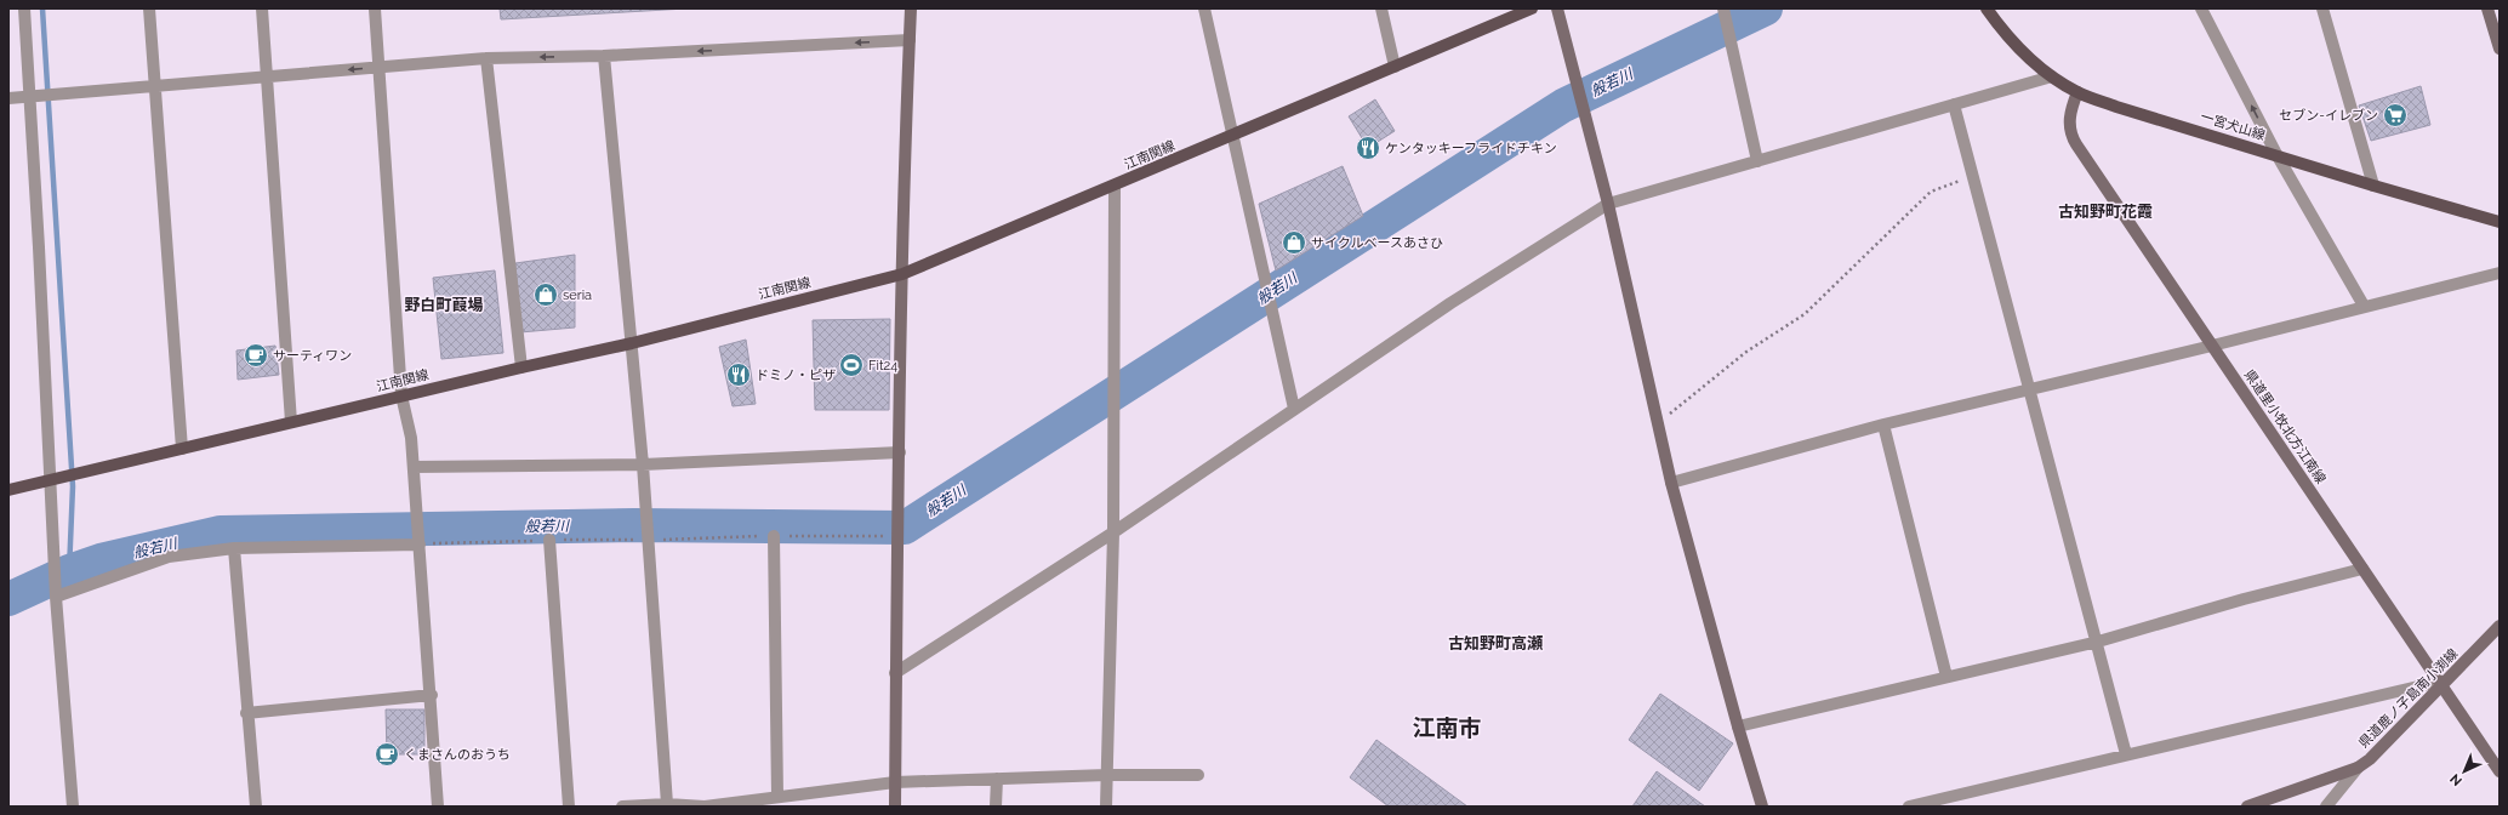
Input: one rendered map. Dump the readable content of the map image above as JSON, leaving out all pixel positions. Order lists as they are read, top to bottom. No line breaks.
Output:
{"streets":{"main road":["一宮犬山線","江南関線"],"street":["県道里小牧北方江南線","県道鹿ノ子島南小渕線"]},"crossings":[["一宮犬山線","県道里小牧北方江南線"],["県道里小牧北方江南線","県道鹿ノ子島南小渕線"]],"districts":["古知野町花霞","野白町葭場","古知野町高瀬","江南市"],"water":["般若川"],"places":{"supermarket":["セブン-イレブン"],"restaurant":["ケンタッキーフライドチキン","ドミノ・ピザ"],"shop":["サイクルベースあさひ","seria"],"cafe":["サーティワン","くまさんのおうち"],"sports":["Fit24"]},"north":"bottom left"}
